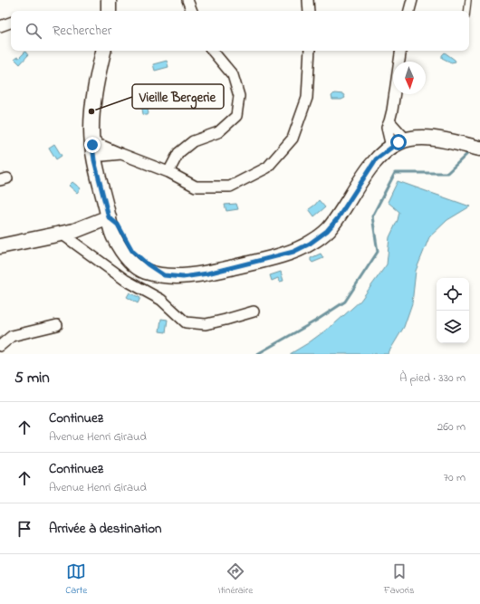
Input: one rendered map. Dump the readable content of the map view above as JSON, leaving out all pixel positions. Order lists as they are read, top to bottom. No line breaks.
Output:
{"places":["Vieille Bergerie"],"north":"bottom","page":{"search":"Rechercher","heading":["5 min","À pied · 330 m"],"list":[["Continuez","Avenue Henri Giraud","260 m"],["Continuez","Avenue Henri Giraud","70 m"],"Arrivée à destination"],"nav":["Carte","Itinéraire","Favoris"]}}
